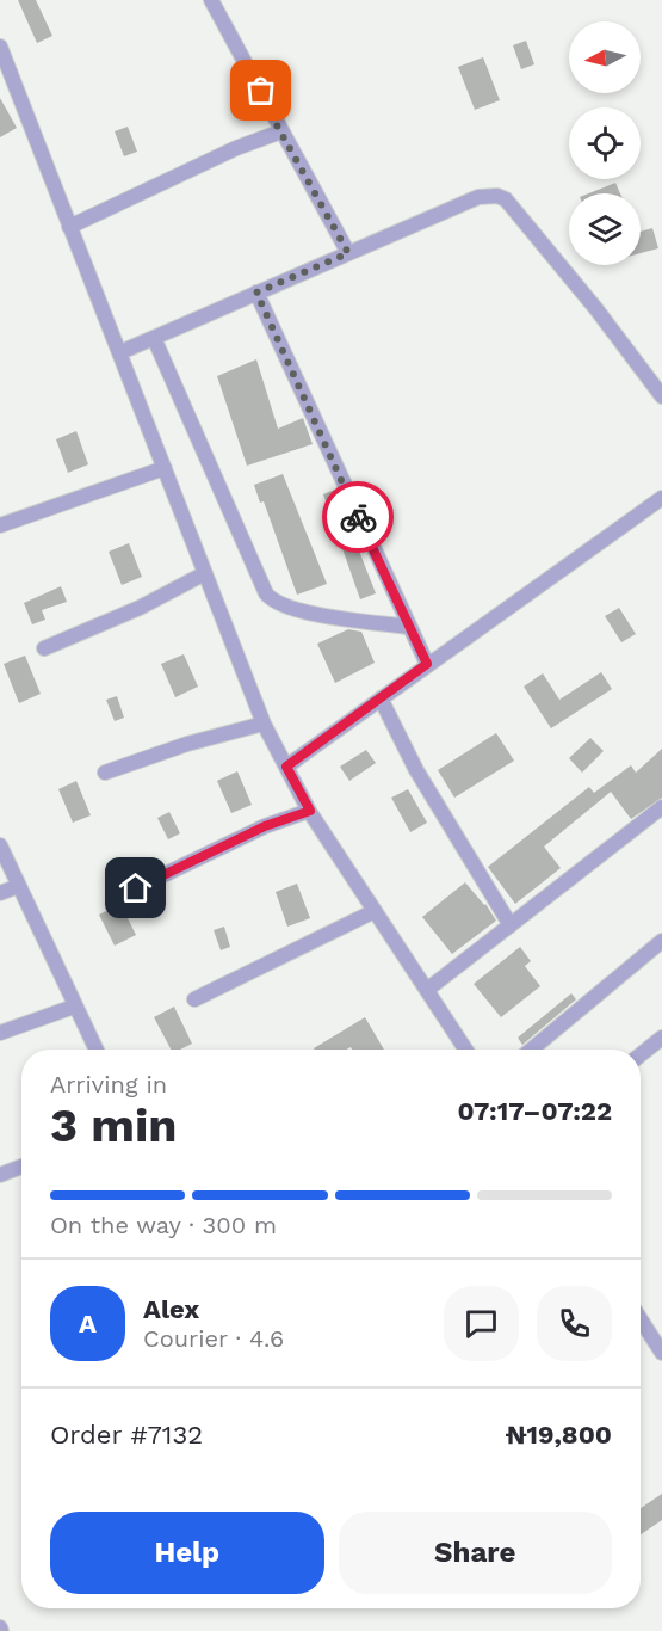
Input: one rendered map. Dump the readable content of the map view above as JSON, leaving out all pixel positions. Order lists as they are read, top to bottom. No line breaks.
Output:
{"north":"left","page":{"heading":["3 min","Arriving in","07:17–07:22"],"panel":["Alex","Courier · 4.6","Order #7132","₦19,800"],"bar":"On the way · 300 m","round":"A","buttons":["Help","Share"]}}
